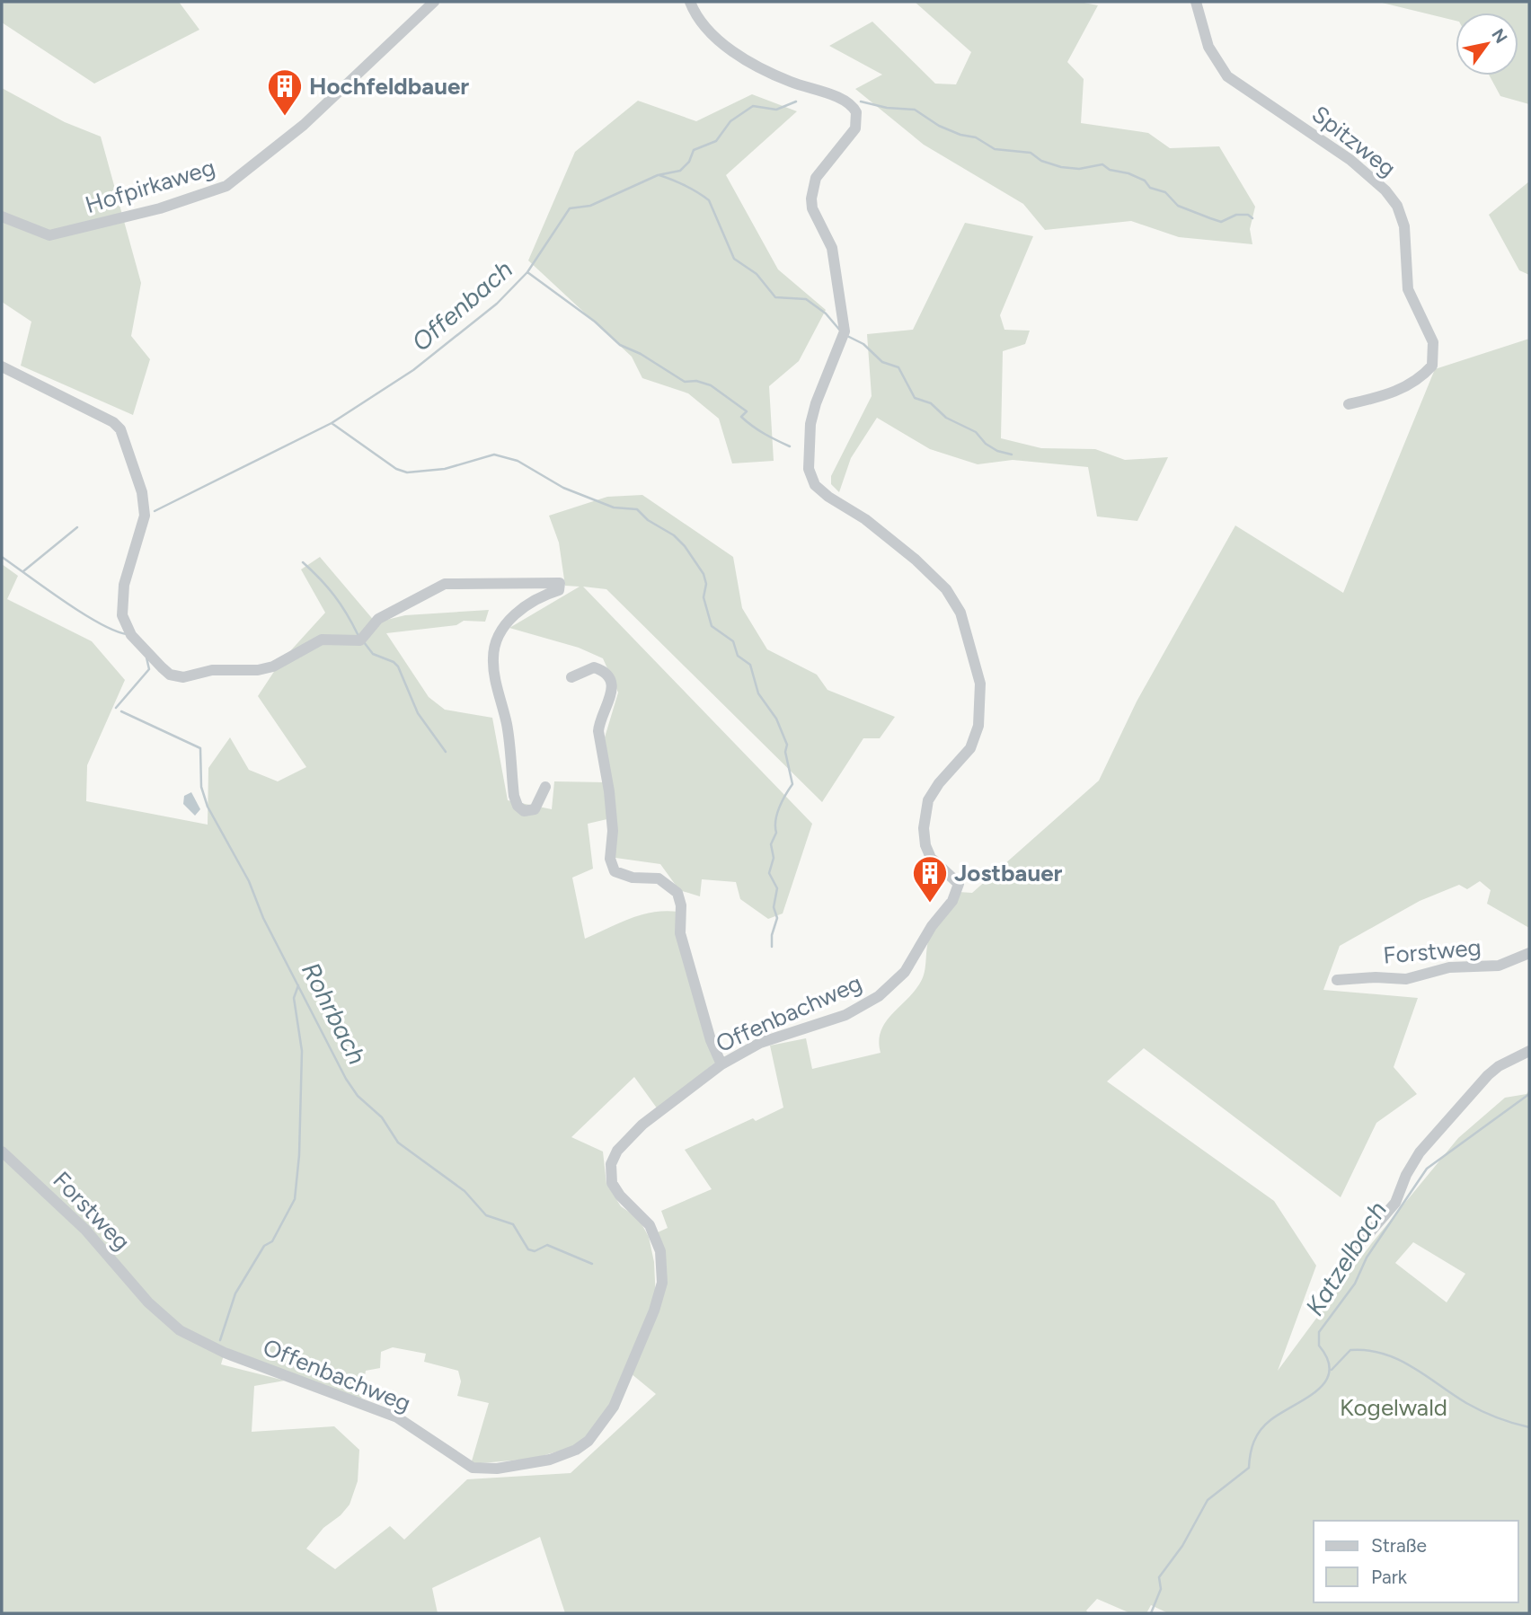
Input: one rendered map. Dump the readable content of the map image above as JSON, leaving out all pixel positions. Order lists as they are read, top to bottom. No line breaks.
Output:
{"streets":{"street":["Spitzweg","Hofpirkaweg","Forstweg","Offenbachweg"]},"crossings":[["Forstweg","Offenbachweg"]],"water":["Offenbach","Rohrbach","Katzelbach"],"parks":["Kogelwald"],"places":{"building":["Hochfeldbauer","Jostbauer"]},"legend":["Straße","Park"],"north":"top right"}
